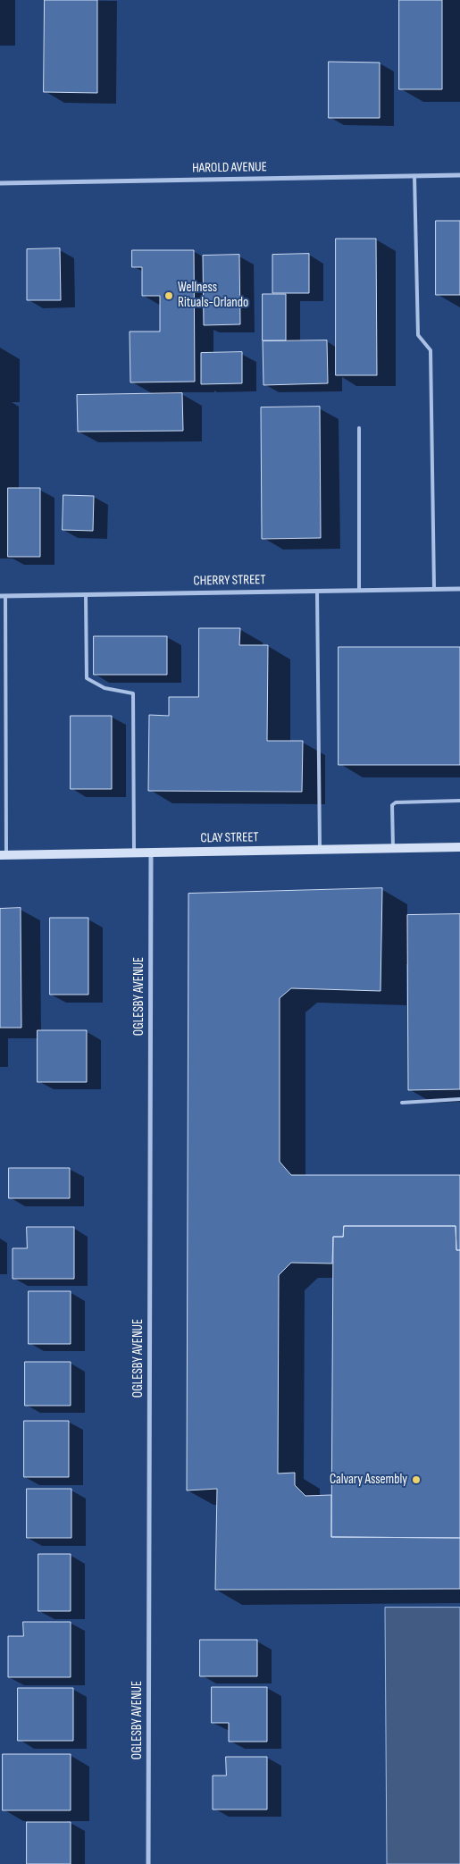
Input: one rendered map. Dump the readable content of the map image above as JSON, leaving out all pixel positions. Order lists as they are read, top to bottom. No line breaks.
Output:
{"streets":{"street":["HAROLD AVENUE","CHERRY STREET","CLAY STREET","OGLESBY AVENUE"]},"crossings":[["CLAY STREET","OGLESBY AVENUE"]],"places":["Wellness Rituals-Orlando","Calvary Assembly"]}
